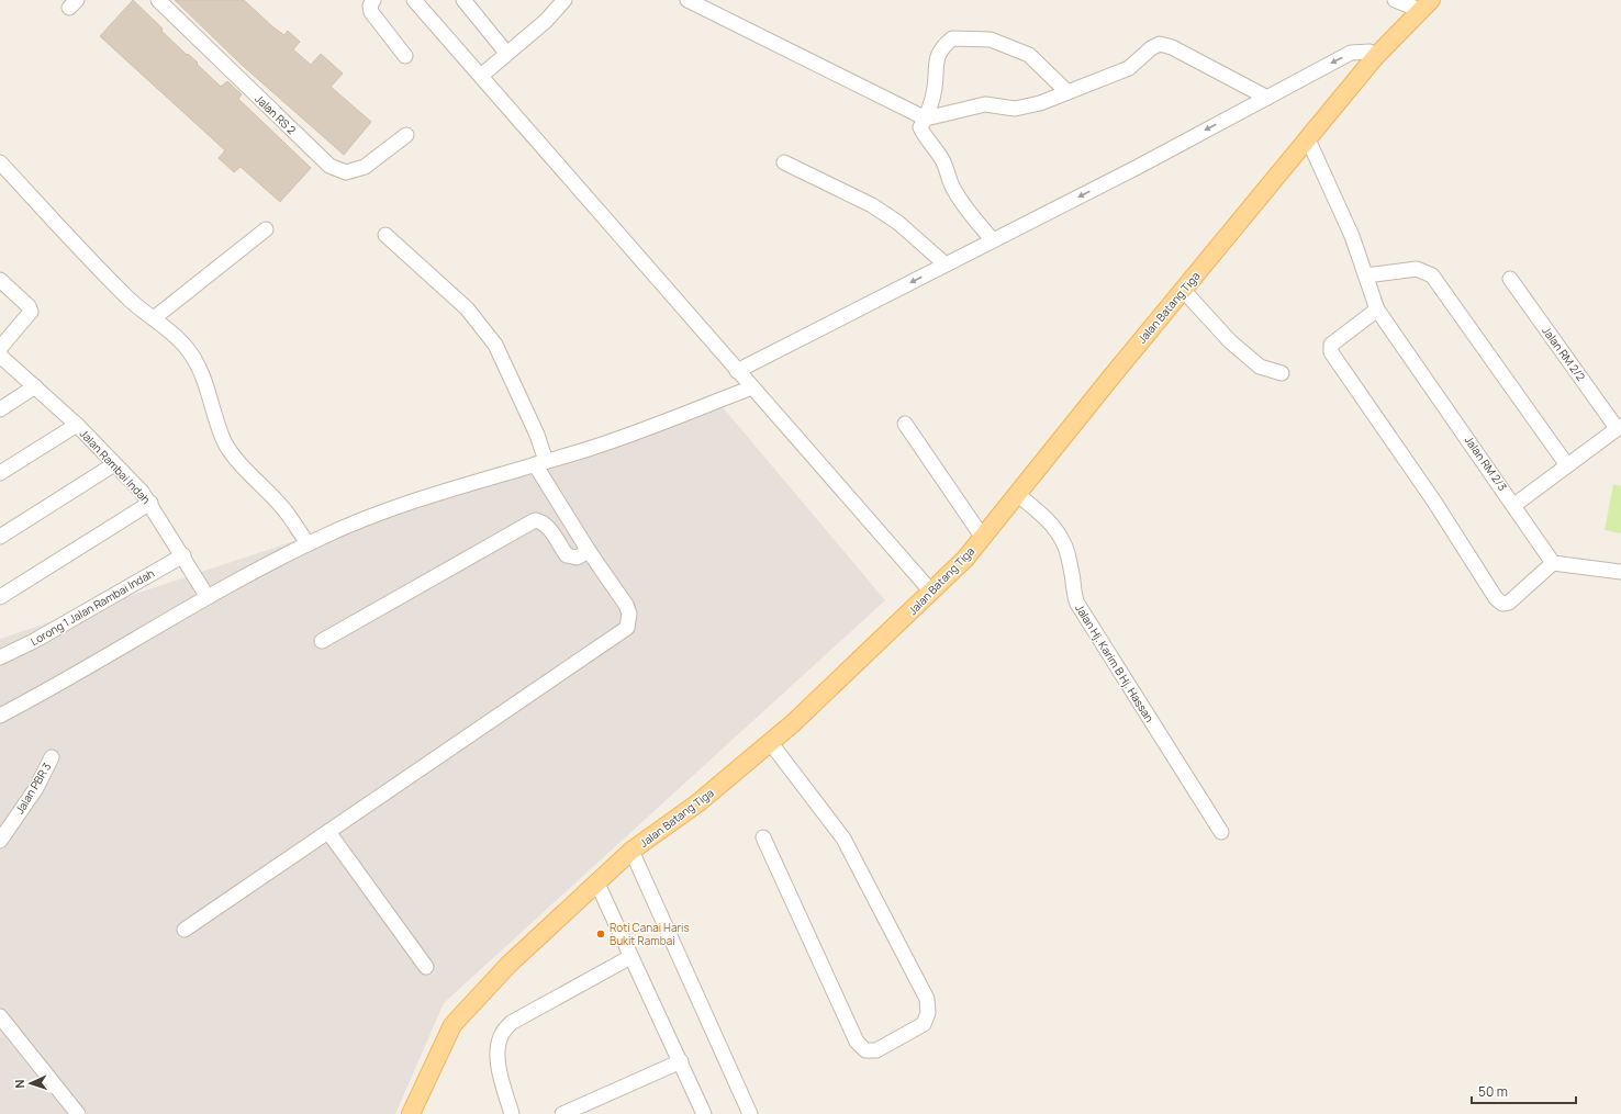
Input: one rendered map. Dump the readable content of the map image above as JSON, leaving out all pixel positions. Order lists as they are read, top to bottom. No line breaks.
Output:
{"streets":{"main road":["Jalan Batang Tiga"],"street":["Jalan RS 2","Jalan RM 2/2","Jalan RM 2/3","Jalan Rambai Indah","Lorong 1 Jalan Rambai Indah","Jalan Hj. Karim B Hj. Hassan","Jalan PBR 3"]},"crossings":[["Jalan Batang Tiga","Jalan RM 2/3"],["Jalan Batang Tiga","Jalan Hj. Karim B Hj. Hassan"],["Jalan Rambai Indah","Lorong 1 Jalan Rambai Indah"]],"places":["Roti Canai Haris Bukit Rambai"],"scale_bar":"50 m","north":"left"}
